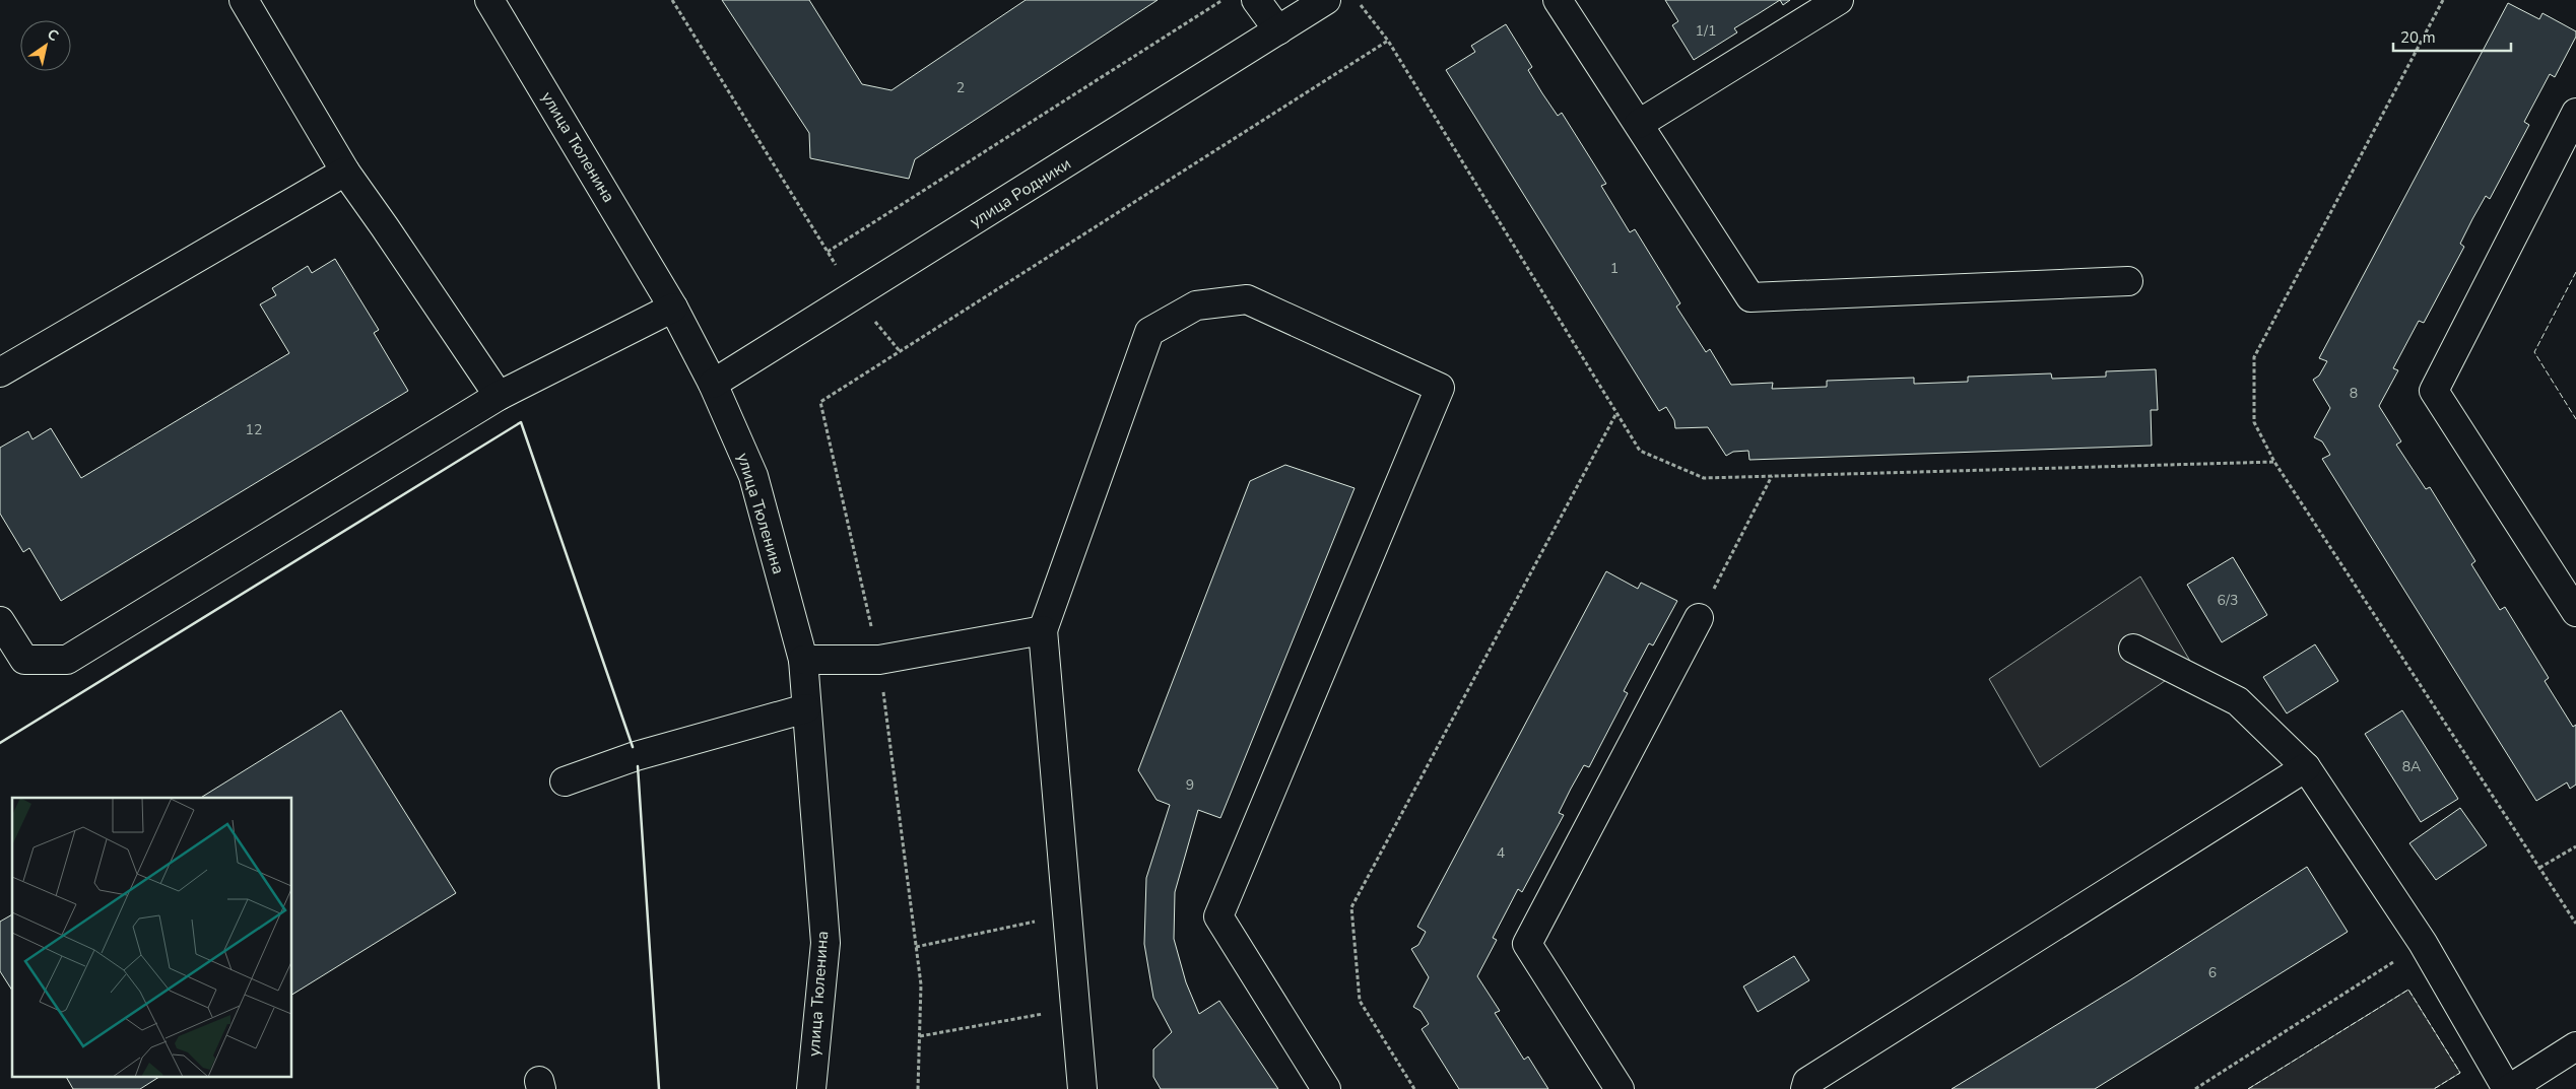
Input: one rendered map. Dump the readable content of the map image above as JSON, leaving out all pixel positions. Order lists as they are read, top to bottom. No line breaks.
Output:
{"streets":{"street":["улица Тюленина","улица Родники"]},"crossings":[["улица Тюленина","улица Родники"]],"house_numbers":["1/1","2","1","8","12","6/3","8А","9","4","6"],"scale_bar":"20 m","north":"top right"}
